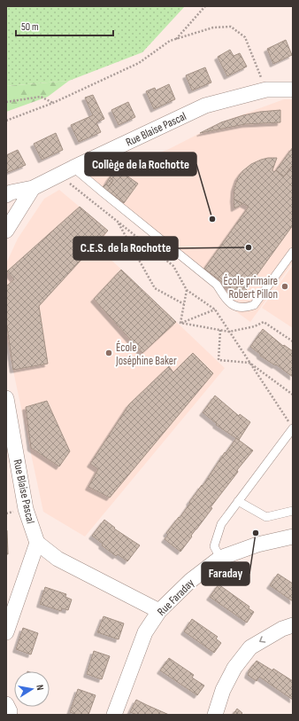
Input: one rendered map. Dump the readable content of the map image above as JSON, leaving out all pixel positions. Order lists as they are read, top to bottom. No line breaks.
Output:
{"streets":{"street":["Rue Blaise Pascal","Rue Faraday"]},"places":["Collège de la Rochotte","C.E.S. de la Rochotte","École primaire Robert Pillon","École Joséphine Baker","Faraday"],"scale_bar":"50 m","north":"right"}
